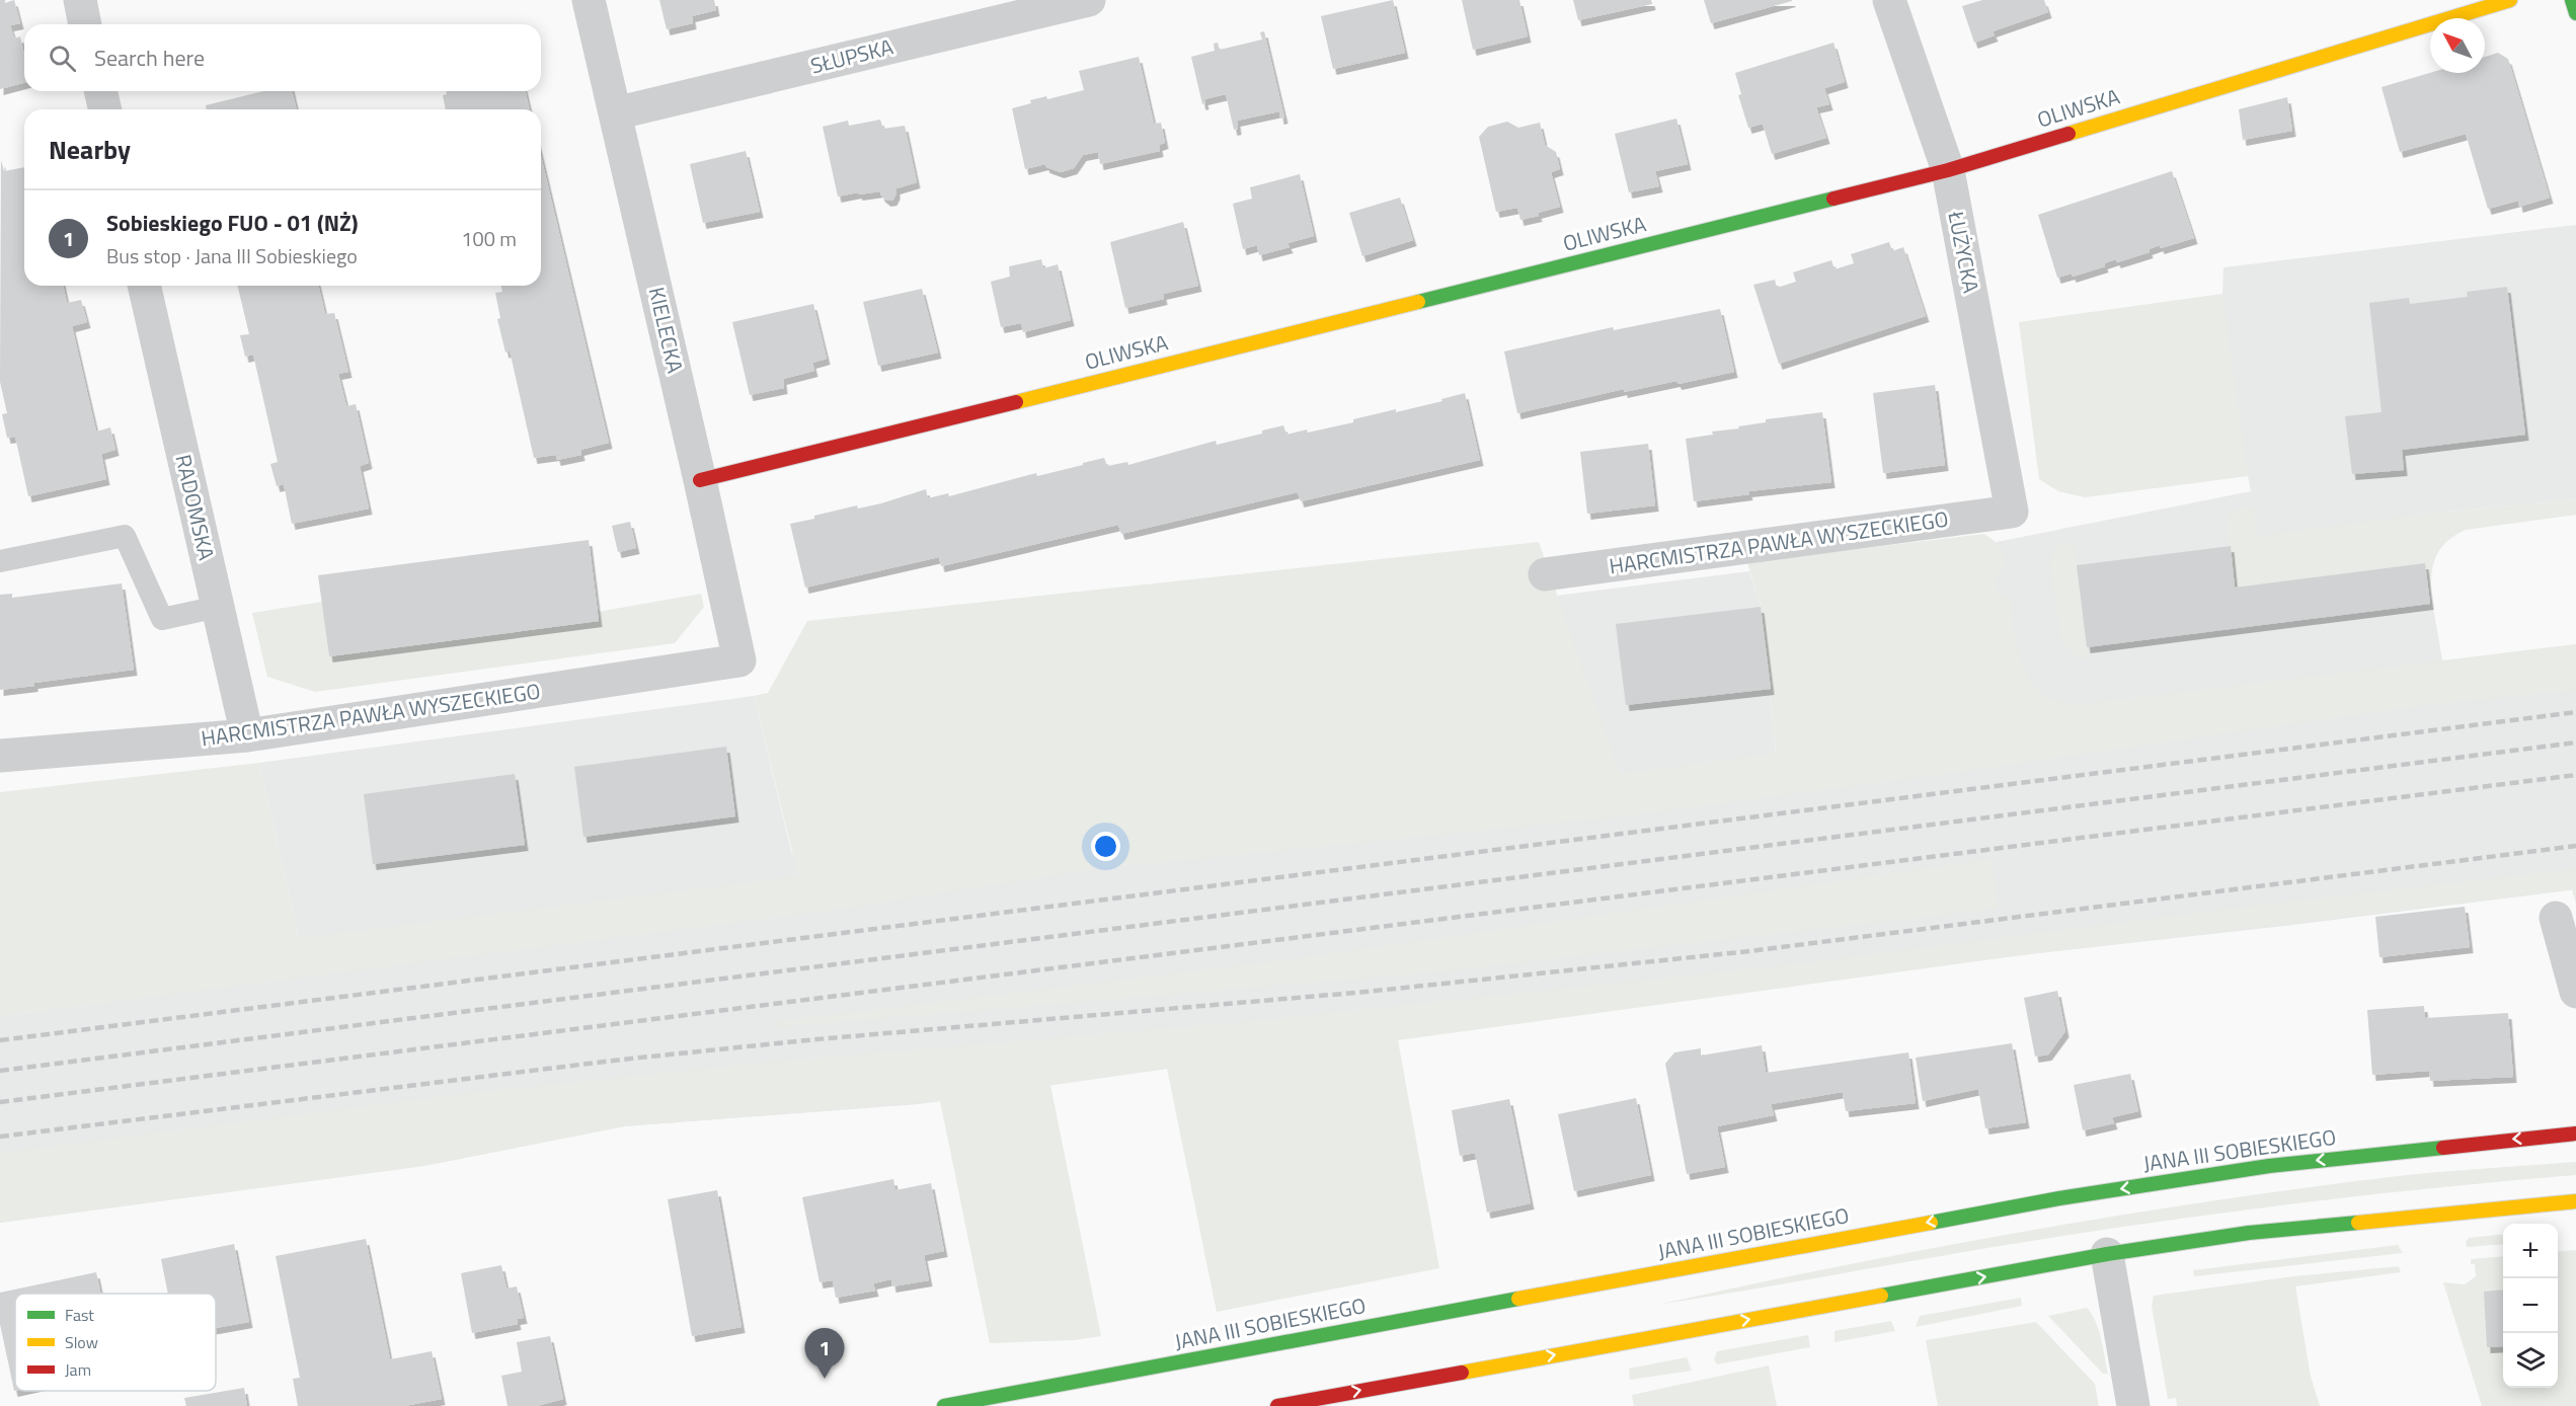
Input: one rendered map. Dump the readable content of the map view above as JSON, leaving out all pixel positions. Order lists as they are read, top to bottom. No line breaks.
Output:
{"streets":{"main road":["OLIWSKA","JANA III SOBIESKIEGO"],"street":["SŁUPSKA","ŁUŻYCKA","KIELECKA","RADOMSKA","HARCMISTRZA PAWŁA WYSZECKIEGO"]},"crossings":[["SŁUPSKA","KIELECKA"],["OLIWSKA","ŁUŻYCKA"],["OLIWSKA","KIELECKA"],["ŁUŻYCKA","HARCMISTRZA PAWŁA WYSZECKIEGO"],["KIELECKA","HARCMISTRZA PAWŁA WYSZECKIEGO"],["RADOMSKA","HARCMISTRZA PAWŁA WYSZECKIEGO"]],"legend":["Fast","Slow","Jam"],"north":"top left","page":{"search":"Search here","heading":"Nearby","list":[{"mark":"1","name":"Sobieskiego FUO - 01 (NŻ)","note":"Bus stop · Jana III Sobieskiego","value":"100 m"}],"map_buttons":["+","−"],"pins":"1"}}
